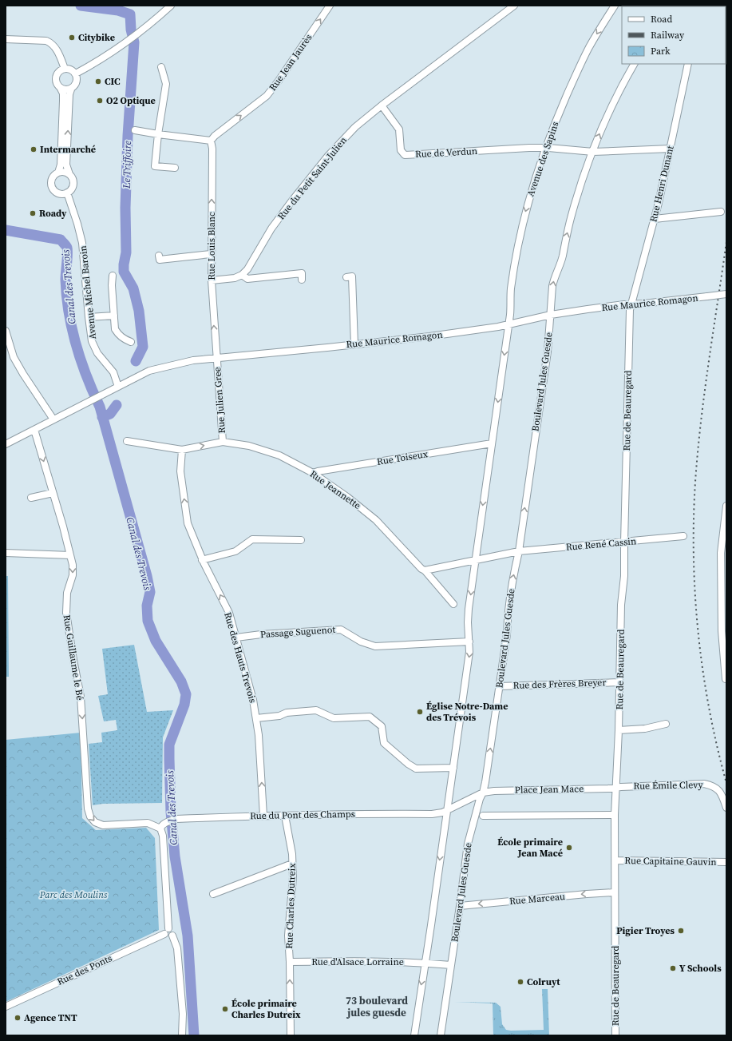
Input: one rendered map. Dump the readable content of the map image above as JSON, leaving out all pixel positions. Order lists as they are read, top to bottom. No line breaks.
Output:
{"streets":{"street":["Rue Jean Jaurès","Rue de Verdun","Avenue des Sapins","Rue du Petit Saint-Julien","Rue Henri Dunant","Rue Louis Blanc","Avenue Michel Baroin","Rue Maurice Romagon","Boulevard Jules Guesde","Rue Julien Gree","Rue de Beauregard","Rue Toiseux","Rue Jeannette","Rue René Cassin","Passage Suguenot","Rue Guillaume le Bé","Rue des Hauts Trevois","Rue des Frères Breyer","Rue Émile Clevy","Place Jean Mace","Rue du Pont des Champs","Rue Capitaine Gauvin","Rue Marceau","Rue Charles Dutreix","Rue d'Alsace Lorraine","Rue des Ponts"]},"crossings":[["Rue Jean Jaurès","Rue Louis Blanc"],["Rue de Verdun","Avenue des Sapins"],["Rue de Verdun","Rue du Petit Saint-Julien"],["Avenue des Sapins","Rue Maurice Romagon"],["Rue Henri Dunant","Rue Maurice Romagon"],["Rue Henri Dunant","Rue de Beauregard"],["Rue Louis Blanc","Rue Maurice Romagon"],["Rue Louis Blanc","Rue Julien Gree"],["Avenue Michel Baroin","Rue Maurice Romagon"],["Rue Maurice Romagon","Boulevard Jules Guesde"],["Rue Maurice Romagon","Rue Julien Gree"],["Rue Maurice Romagon","Rue de Beauregard"],["Rue Maurice Romagon","Rue Guillaume le Bé"],["Boulevard Jules Guesde","Rue René Cassin"],["Boulevard Jules Guesde","Rue des Frères Breyer"],["Boulevard Jules Guesde","Place Jean Mace"],["Boulevard Jules Guesde","Rue Marceau"],["Boulevard Jules Guesde","Rue d'Alsace Lorraine"],["Rue Julien Gree","Rue Jeannette"],["Rue de Beauregard","Rue René Cassin"],["Rue de Beauregard","Rue des Frères Breyer"],["Rue de Beauregard","Rue Émile Clevy"],["Rue de Beauregard","Place Jean Mace"],["Rue de Beauregard","Rue Capitaine Gauvin"],["Rue de Beauregard","Rue Marceau"],["Rue Toiseux","Rue Jeannette"],["Rue Jeannette","Rue René Cassin"],["Rue Jeannette","Rue des Hauts Trevois"],["Passage Suguenot","Rue des Hauts Trevois"],["Rue Guillaume le Bé","Rue du Pont des Champs"],["Rue des Hauts Trevois","Rue du Pont des Champs"],["Rue Émile Clevy","Place Jean Mace"],["Place Jean Mace","Rue du Pont des Champs"],["Rue du Pont des Champs","Rue Charles Dutreix"],["Rue Charles Dutreix","Rue d'Alsace Lorraine"]],"one_way":["Rue Jean Jaurès","Avenue des Sapins","Rue Louis Blanc","Rue Guillaume le Bé","Rue des Hauts Trevois","Rue Marceau"],"districts":["73 boulevard jules guesde"],"water":["Le Triffoire","Canal des Trevois"],"parks":["Parc des Moulins"],"places":["Citybike","CIC","O2 Optique","Intermarché","Roady","Église Notre-Dame des Trévois","École primaire Jean Macé","Pigier Troyes","Y Schools","Colruyt","École primaire Charles Dutreix","Agence TNT"],"legend":["Road","Railway","Park"]}
